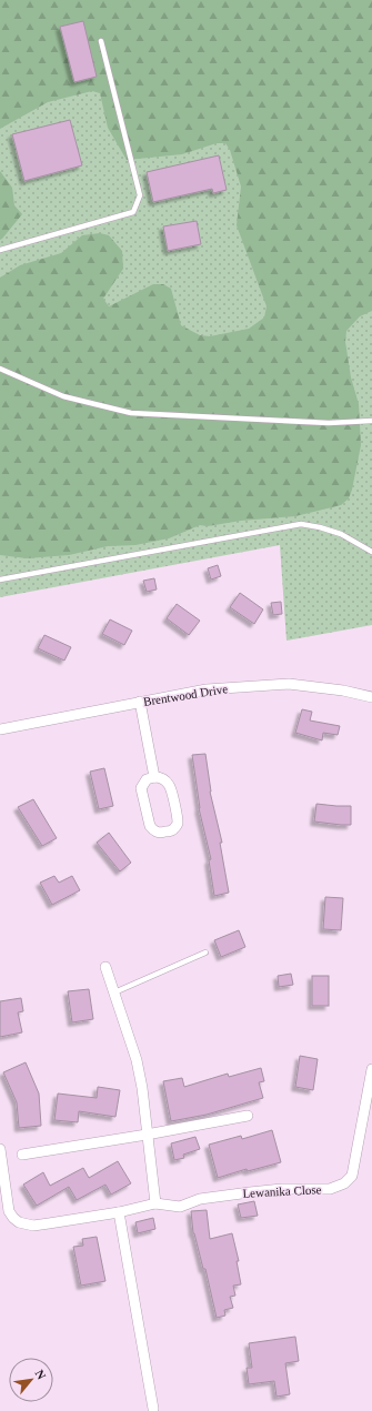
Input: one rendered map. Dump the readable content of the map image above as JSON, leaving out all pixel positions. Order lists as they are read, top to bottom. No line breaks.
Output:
{"streets":{"street":["Brentwood Drive","Lewanika Close"]},"north":"top right"}
